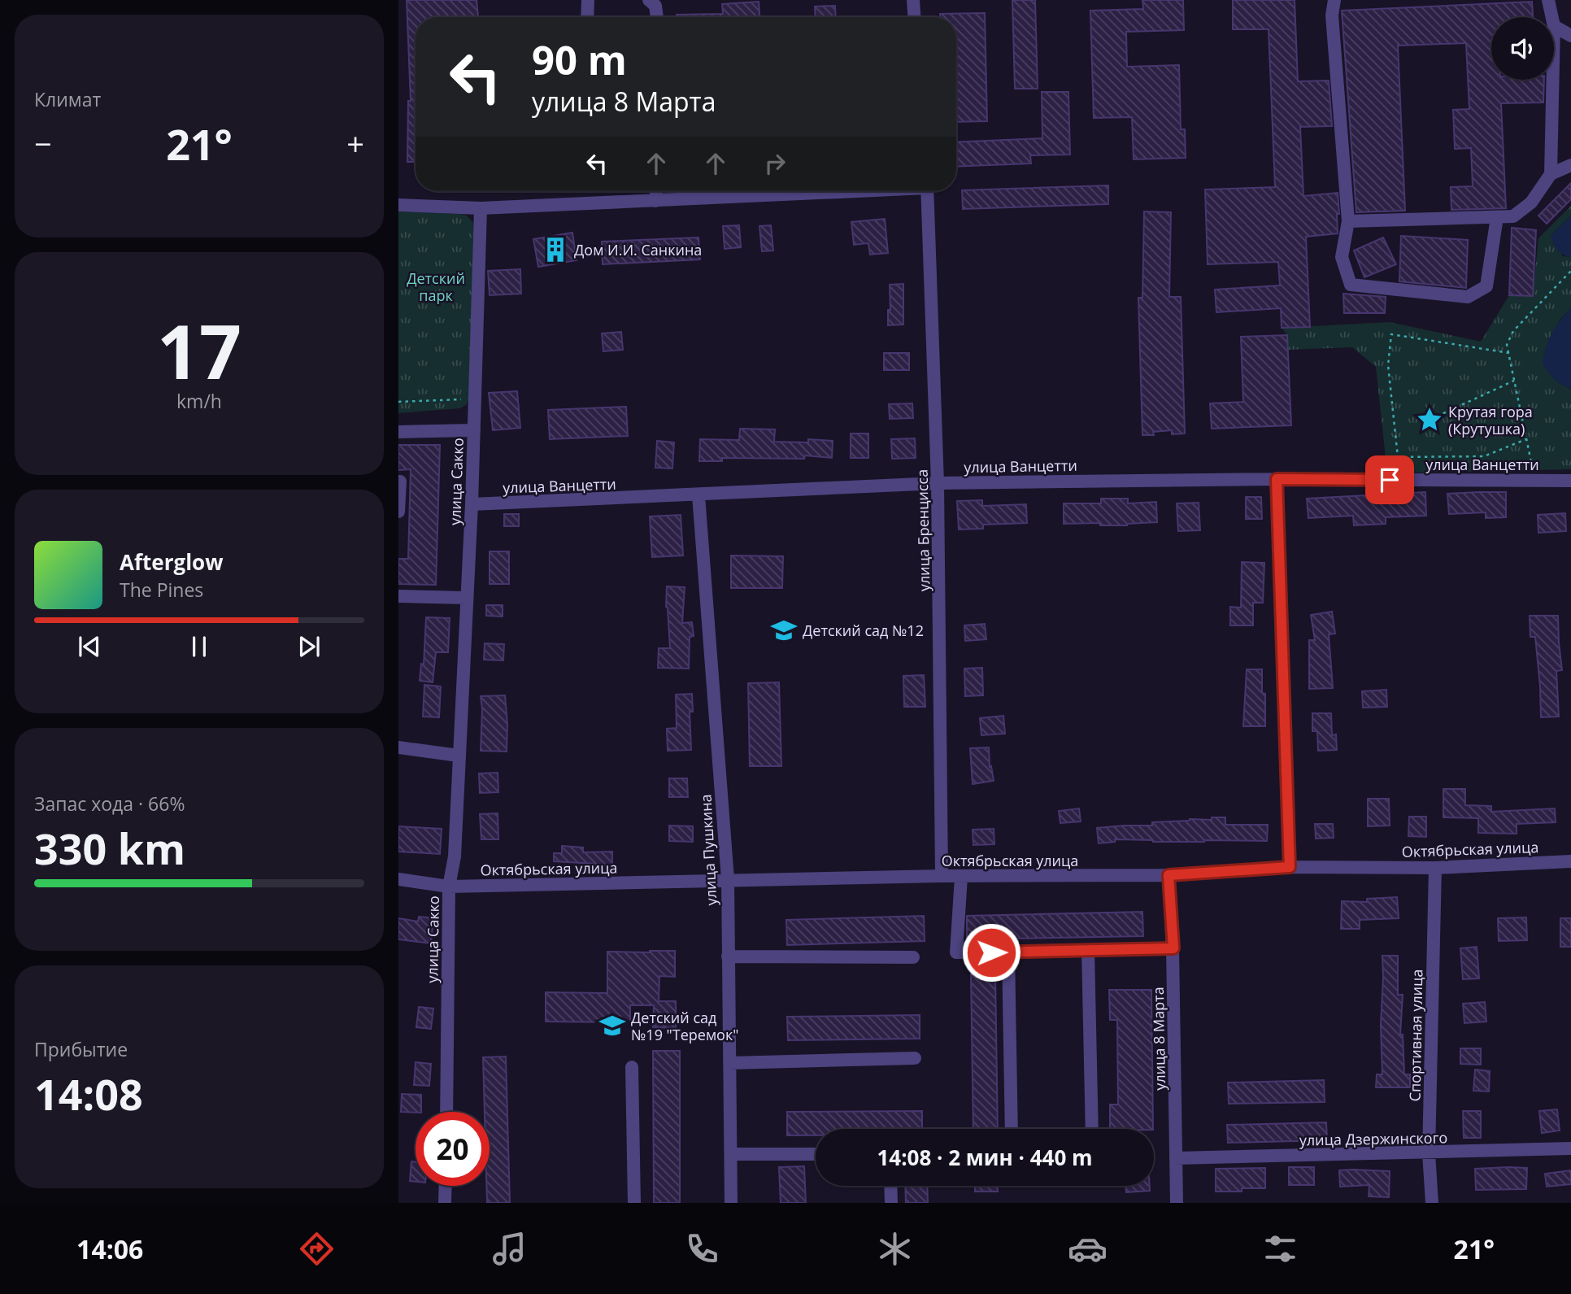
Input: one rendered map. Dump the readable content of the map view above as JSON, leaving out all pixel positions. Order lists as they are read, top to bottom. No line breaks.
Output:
{"streets":{"street":["улица Ванцетти","улица Сакко","улица Бренцисса","Октябрьская улица","улица Пушкина","Спортивная улица","улица 8 Марта","улица Дзержинского"]},"crossings":[["улица Ванцетти","улица Сакко"],["улица Ванцетти","улица Бренцисса"],["улица Ванцетти","улица Пушкина"],["улица Сакко","Октябрьская улица"],["улица Бренцисса","Октябрьская улица"],["Октябрьская улица","улица Пушкина"],["Октябрьская улица","Спортивная улица"],["Октябрьская улица","улица 8 Марта"],["Спортивная улица","улица Дзержинского"],["улица 8 Марта","улица Дзержинского"]],"parks":["Детский парк"],"places":{"building":["Дом И.И. Санкина"],"place":["Крутая гора (Крутушка)"],"school or university":["Детский сад №12","Детский сад №19 \"Теремок\""]},"page":{"tile":["Климат",["17","km/h"],["Запас хода · 66%","330 km"],["Прибытие","14:08"]],"turn":["90 m","улица 8 Марта"],"heat":["−","21°","+"],"song":["Afterglow","The Pines"],"limit":"20","trip":"14:08 · 2 мин · 440 m","tabs":["14:06","21°"]}}
